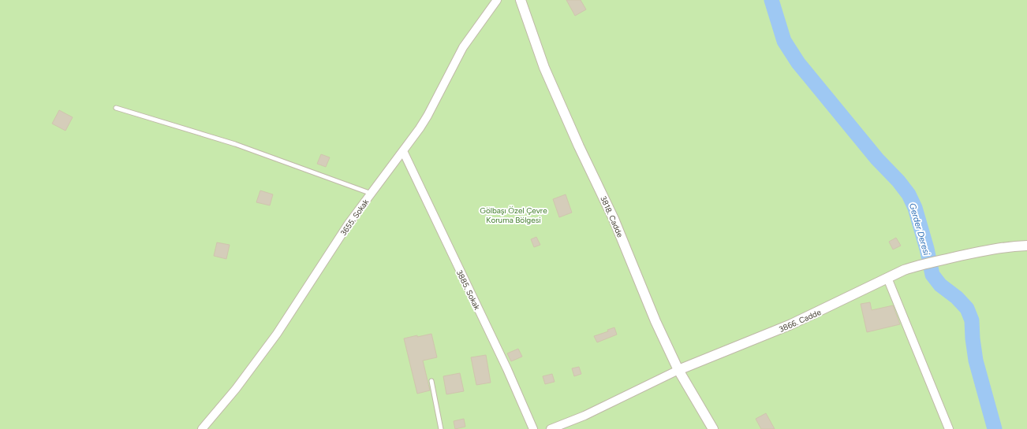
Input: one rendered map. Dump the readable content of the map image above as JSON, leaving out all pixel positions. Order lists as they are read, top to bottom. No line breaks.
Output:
{"streets":{"street":["3818. Cadde","3655. Sokak","3885. Sokak","3866. Cadde"]},"crossings":[["3818. Cadde","3866. Cadde"],["3655. Sokak","3885. Sokak"]],"water":["Gerder Deresi"],"parks":["Gölbaşı Özel Çevre Koruma Bölgesi"]}
